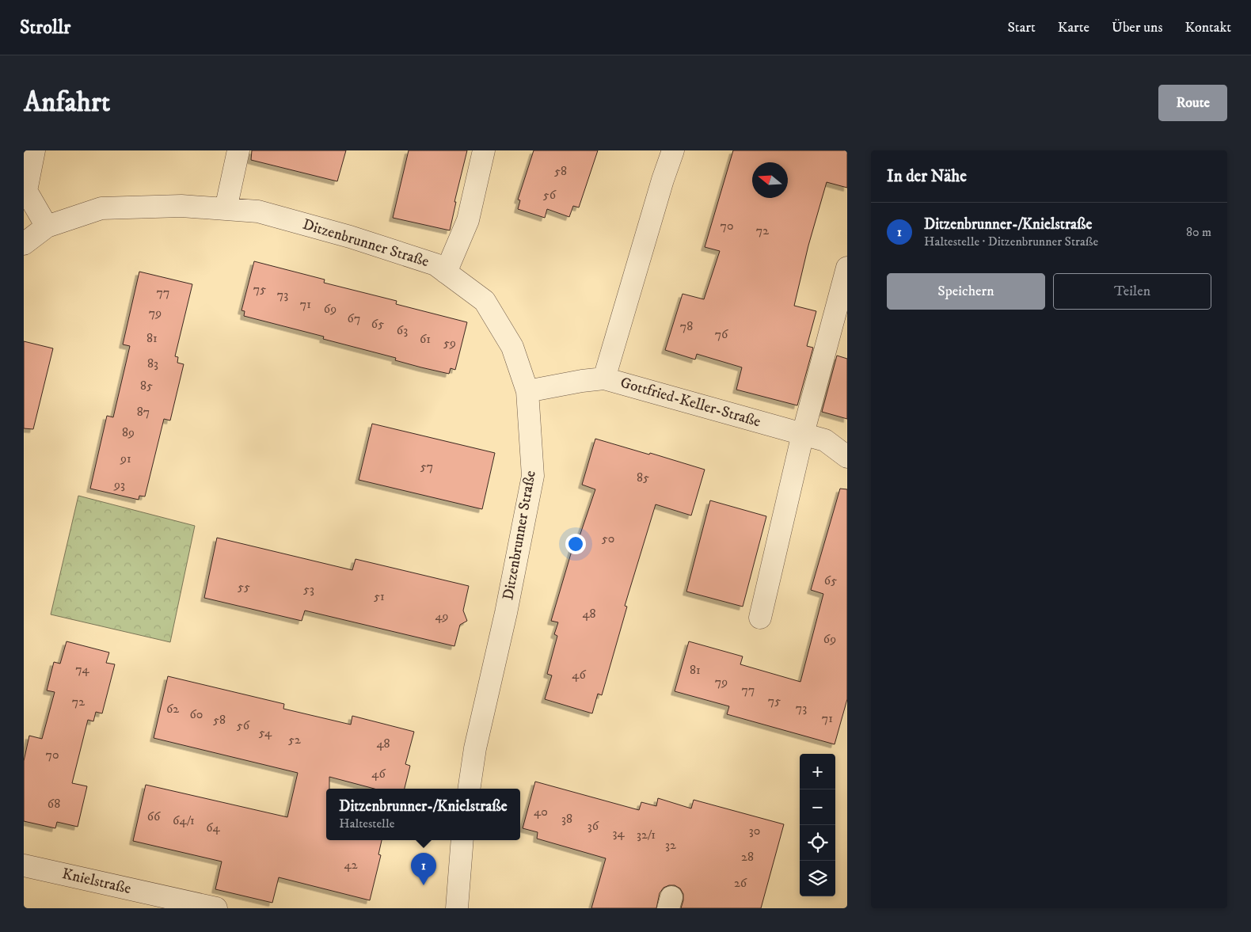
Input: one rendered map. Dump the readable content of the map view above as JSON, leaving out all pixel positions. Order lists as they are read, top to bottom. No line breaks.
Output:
{"streets":{"street":["Ditzenbrunner Straße","Gottfried-Keller-Straße","Knielstraße"]},"crossings":[["Ditzenbrunner Straße","Gottfried-Keller-Straße"]],"house_numbers":["58","56","70","72","75","77","73","71","69","79","67","65","78","63","76","81","61","59","83","85","87","89","91","57","85","93","50","65","55","53","51","48","49","69","74","81","46","79","77","75","72","73","62","60","71","58","56","54","52","48","70","46","68","40","66","38","64/1","36","64","30","34","32/1","32","28","42","26"],"north":"left","page":{"header":"Strollr","nav":["Start","Karte","Über uns","Kontakt"],"buttons":["Route",["Speichern","Teilen"]],"title":"Anfahrt","heading":"In der Nähe","list":[{"mark":"1","name":"Ditzenbrunner-/Knielstraße","note":"Haltestelle · Ditzenbrunner Straße","value":"80 m"}],"map_buttons":["+","−"],"popup":["Ditzenbrunner-/Knielstraße","Haltestelle"],"pins":"1"}}
